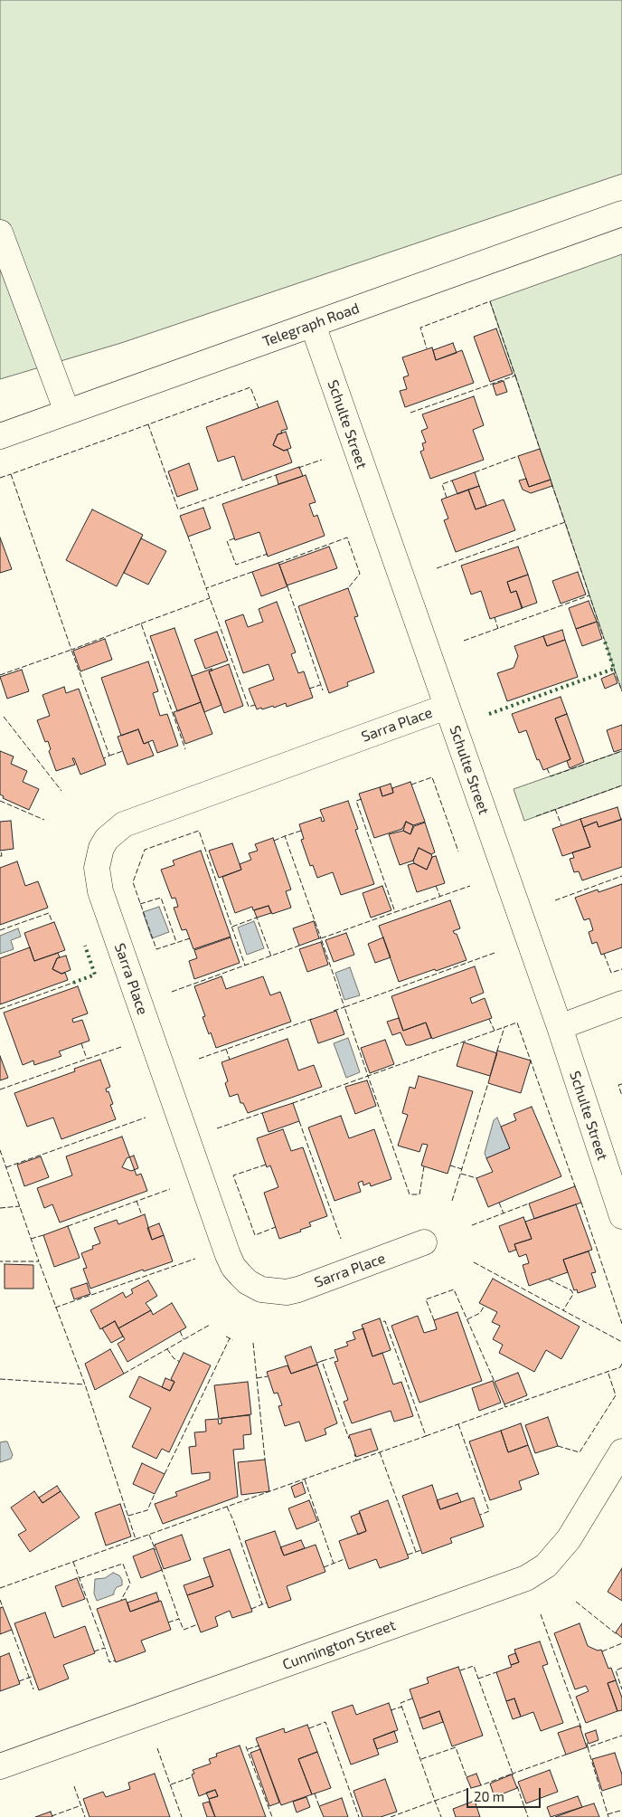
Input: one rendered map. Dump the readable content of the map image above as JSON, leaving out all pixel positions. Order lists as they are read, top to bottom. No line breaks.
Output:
{"streets":{"street":["Telegraph Road","Schulte Street","Sarra Place","Cunnington Street"]},"crossings":[["Telegraph Road","Schulte Street"],["Schulte Street","Sarra Place"]],"scale_bar":"20 m"}
